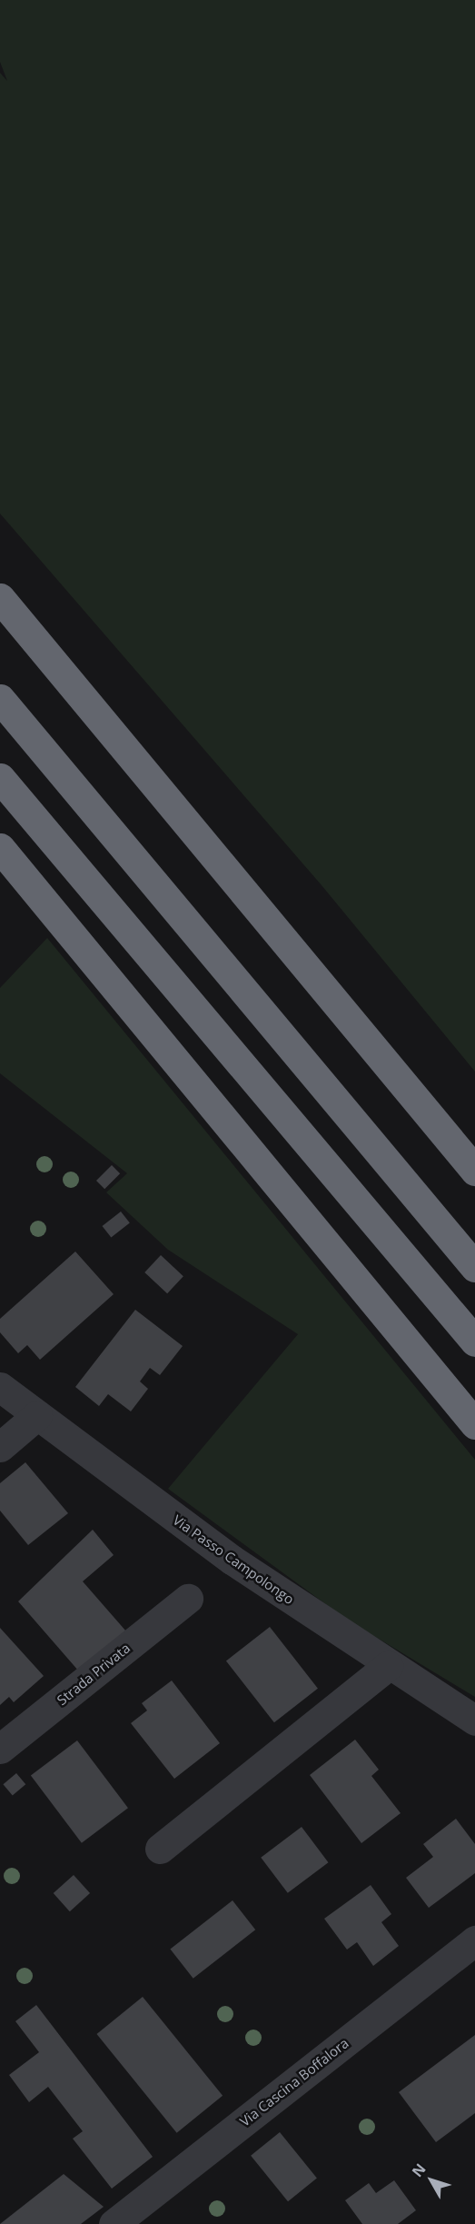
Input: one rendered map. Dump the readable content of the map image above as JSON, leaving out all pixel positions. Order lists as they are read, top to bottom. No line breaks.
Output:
{"streets":{"street":["Via Passo Campolongo","Strada Privata","Via Cascina Boffalora"]},"north":"top left"}
